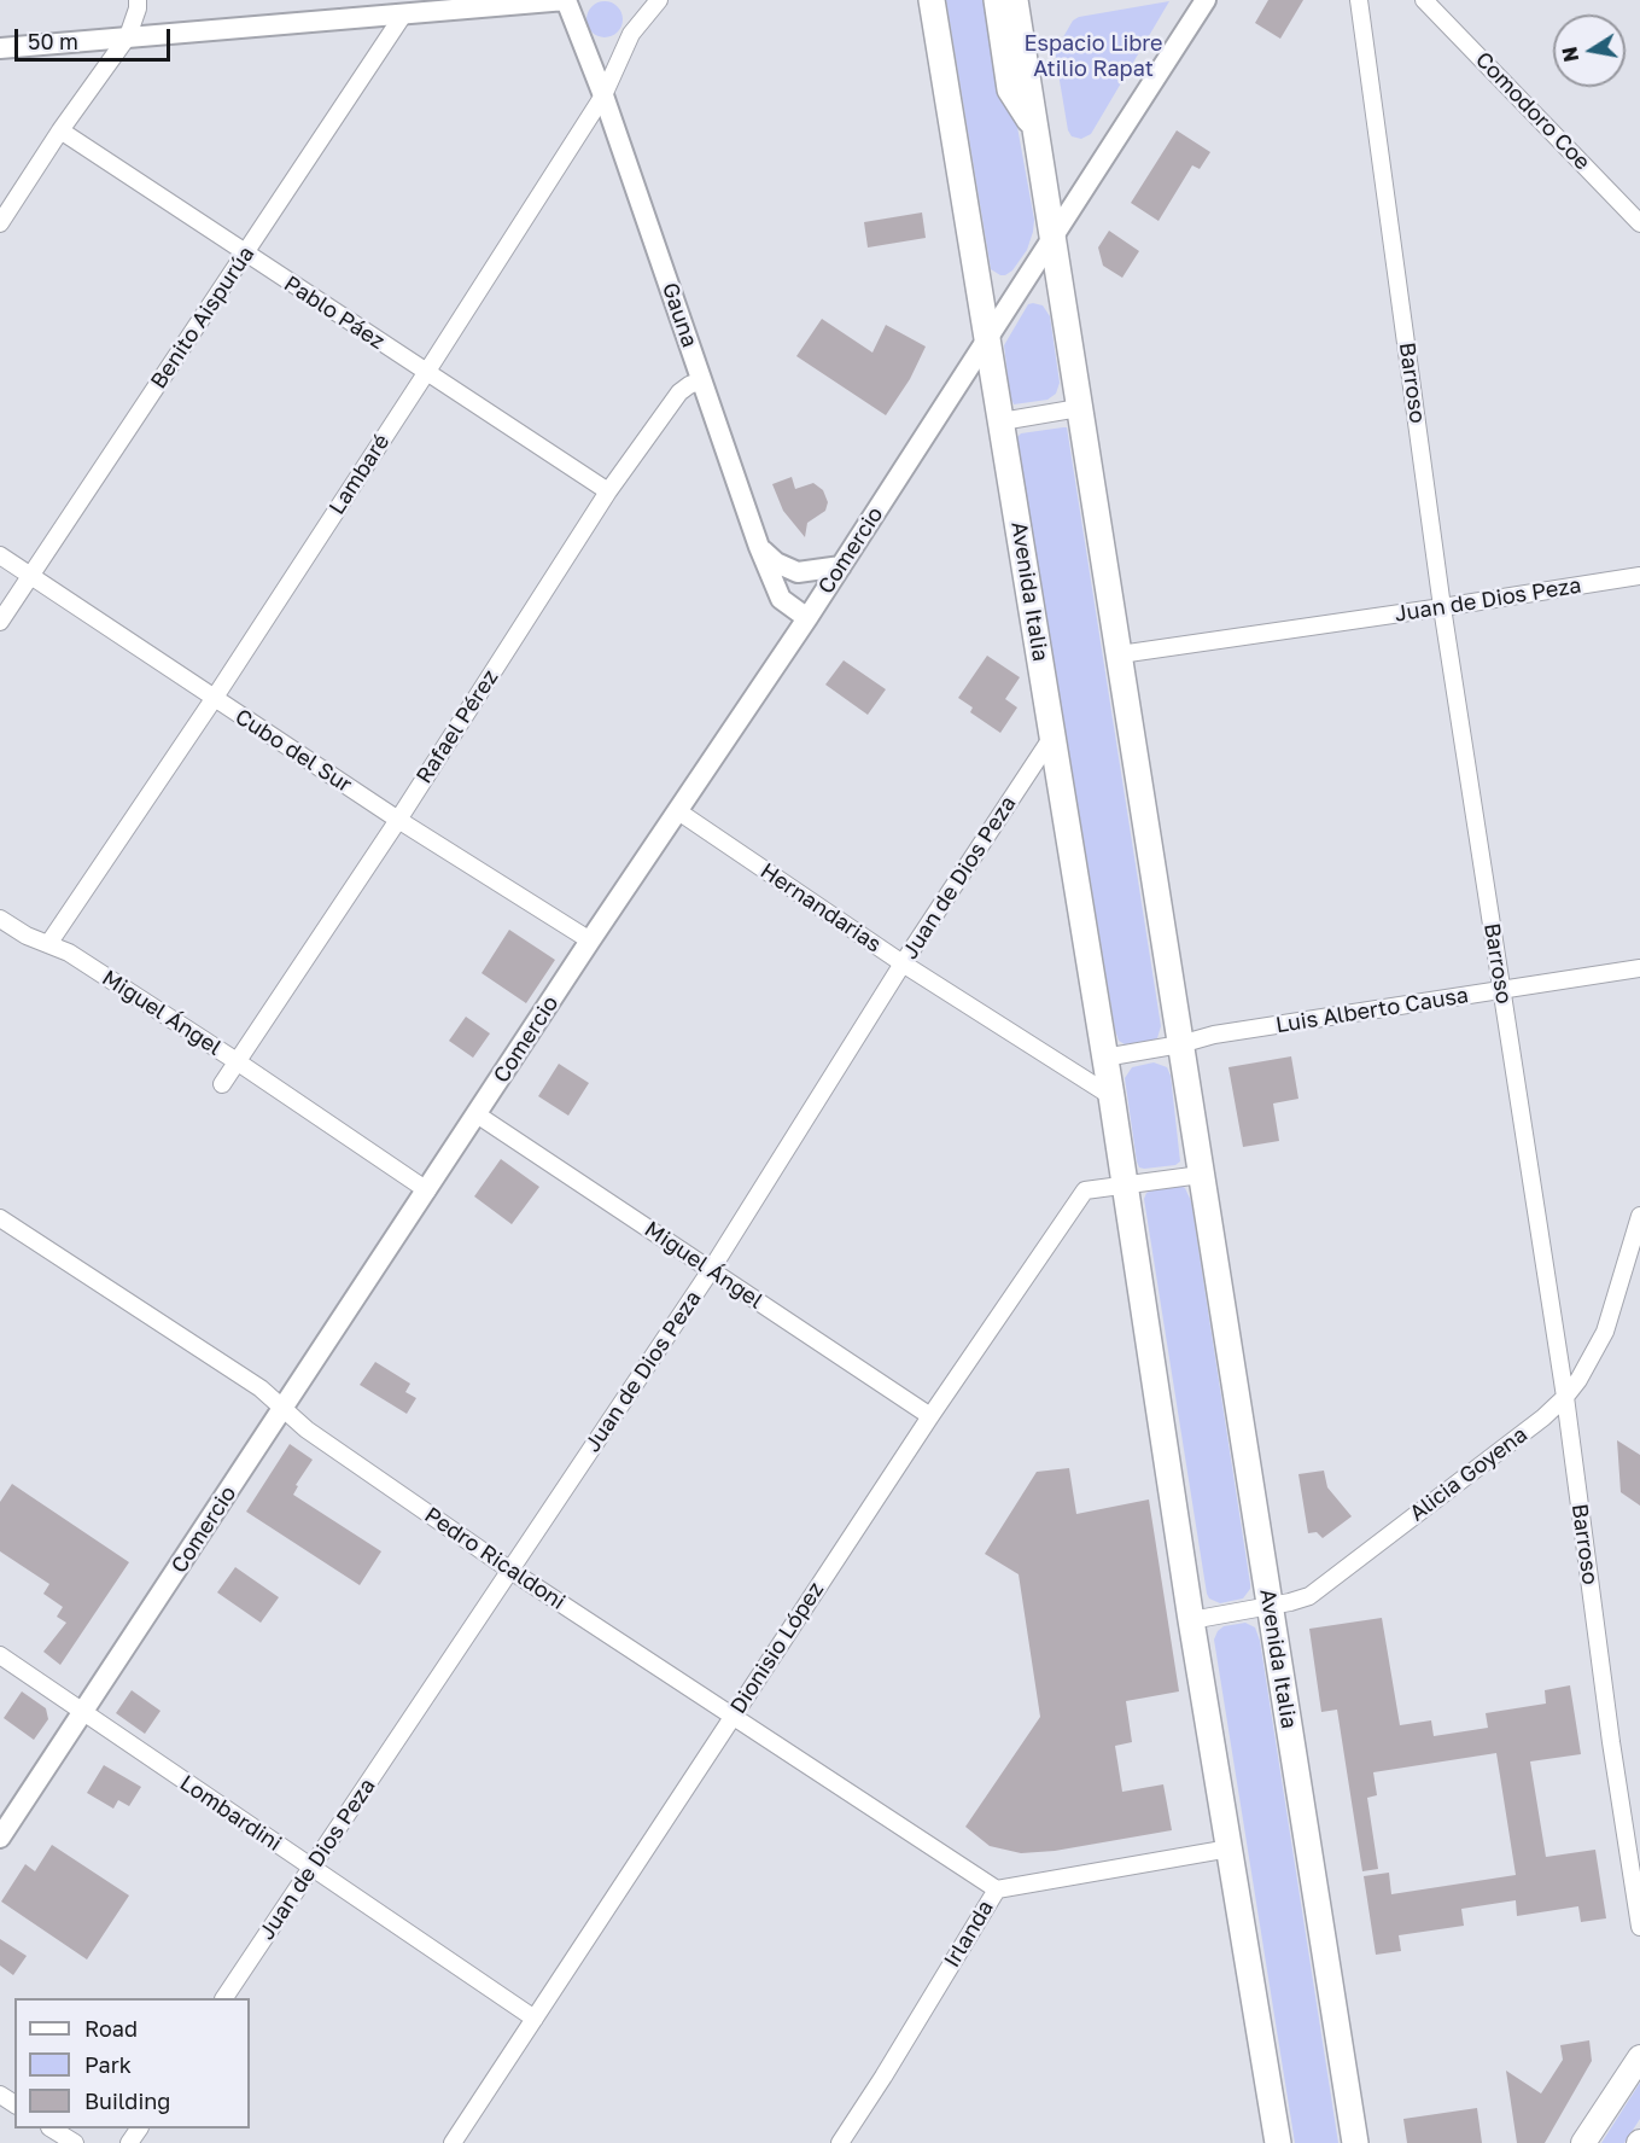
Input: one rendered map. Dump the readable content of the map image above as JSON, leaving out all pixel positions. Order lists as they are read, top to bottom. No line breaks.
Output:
{"streets":{"main road":["Avenida Italia"],"street":["Comodoro Coe","Pablo Páez","Gauna","Benito Aispurúa","Barroso","Lambaré","Comercio","Juan de Dios Peza","Rafael Pérez","Cubo del Sur","Hernandarias","Luis Alberto Causa","Miguel Ángel","Alicia Goyena","Pedro Ricaldoni","Dionisio López","Lombardini","Irlanda"]},"crossings":[["Pablo Páez","Benito Aispurúa"],["Pablo Páez","Lambaré"],["Pablo Páez","Rafael Pérez"],["Gauna","Lambaré"],["Gauna","Comercio"],["Gauna","Rafael Pérez"],["Benito Aispurúa","Cubo del Sur"],["Barroso","Juan de Dios Peza"],["Barroso","Luis Alberto Causa"],["Barroso","Alicia Goyena"],["Lambaré","Cubo del Sur"],["Lambaré","Miguel Ángel"],["Comercio","Avenida Italia"],["Comercio","Cubo del Sur"],["Comercio","Hernandarias"],["Comercio","Miguel Ángel"],["Comercio","Pedro Ricaldoni"],["Comercio","Lombardini"],["Avenida Italia","Juan de Dios Peza"],["Avenida Italia","Hernandarias"],["Avenida Italia","Luis Alberto Causa"],["Avenida Italia","Alicia Goyena"],["Avenida Italia","Dionisio López"],["Avenida Italia","Irlanda"],["Juan de Dios Peza","Hernandarias"],["Juan de Dios Peza","Miguel Ángel"],["Juan de Dios Peza","Pedro Ricaldoni"],["Juan de Dios Peza","Lombardini"],["Rafael Pérez","Cubo del Sur"],["Rafael Pérez","Miguel Ángel"],["Miguel Ángel","Dionisio López"],["Pedro Ricaldoni","Dionisio López"],["Pedro Ricaldoni","Irlanda"],["Dionisio López","Lombardini"]],"parks":["Espacio Libre Atilio Rapat"],"legend":["Road","Park","Building"],"scale_bar":"50 m","north":"left"}
